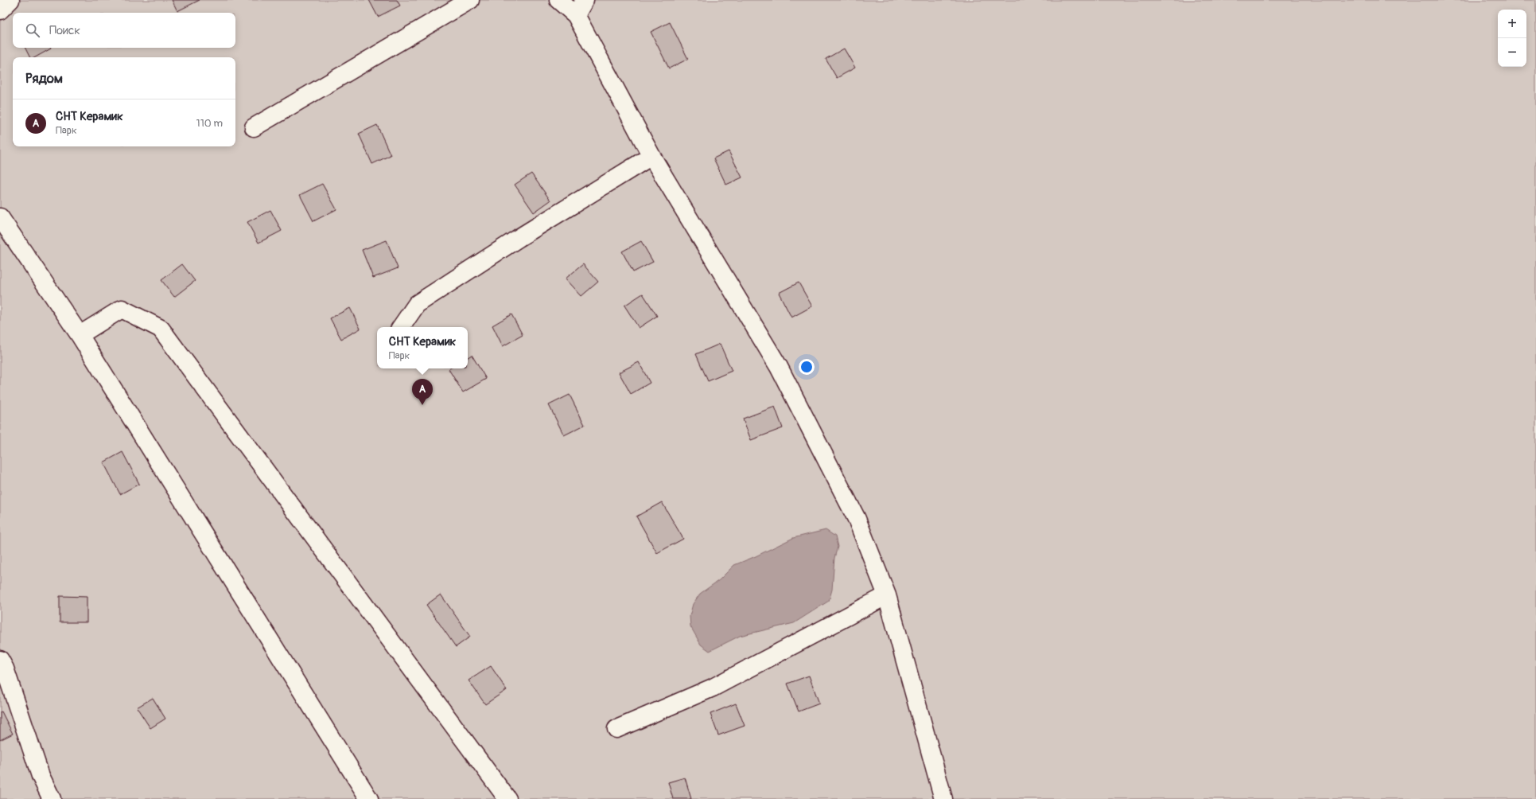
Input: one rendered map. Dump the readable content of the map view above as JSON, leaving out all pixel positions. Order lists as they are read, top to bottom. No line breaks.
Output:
{"page":{"map_buttons":["+","−"],"search":"Поиск","heading":"Рядом","list":[{"mark":"A","name":"СНТ Керамик","note":"Парк","value":"110 m"}],"popup":["СНТ Керамик","Парк"],"pins":"A"}}
